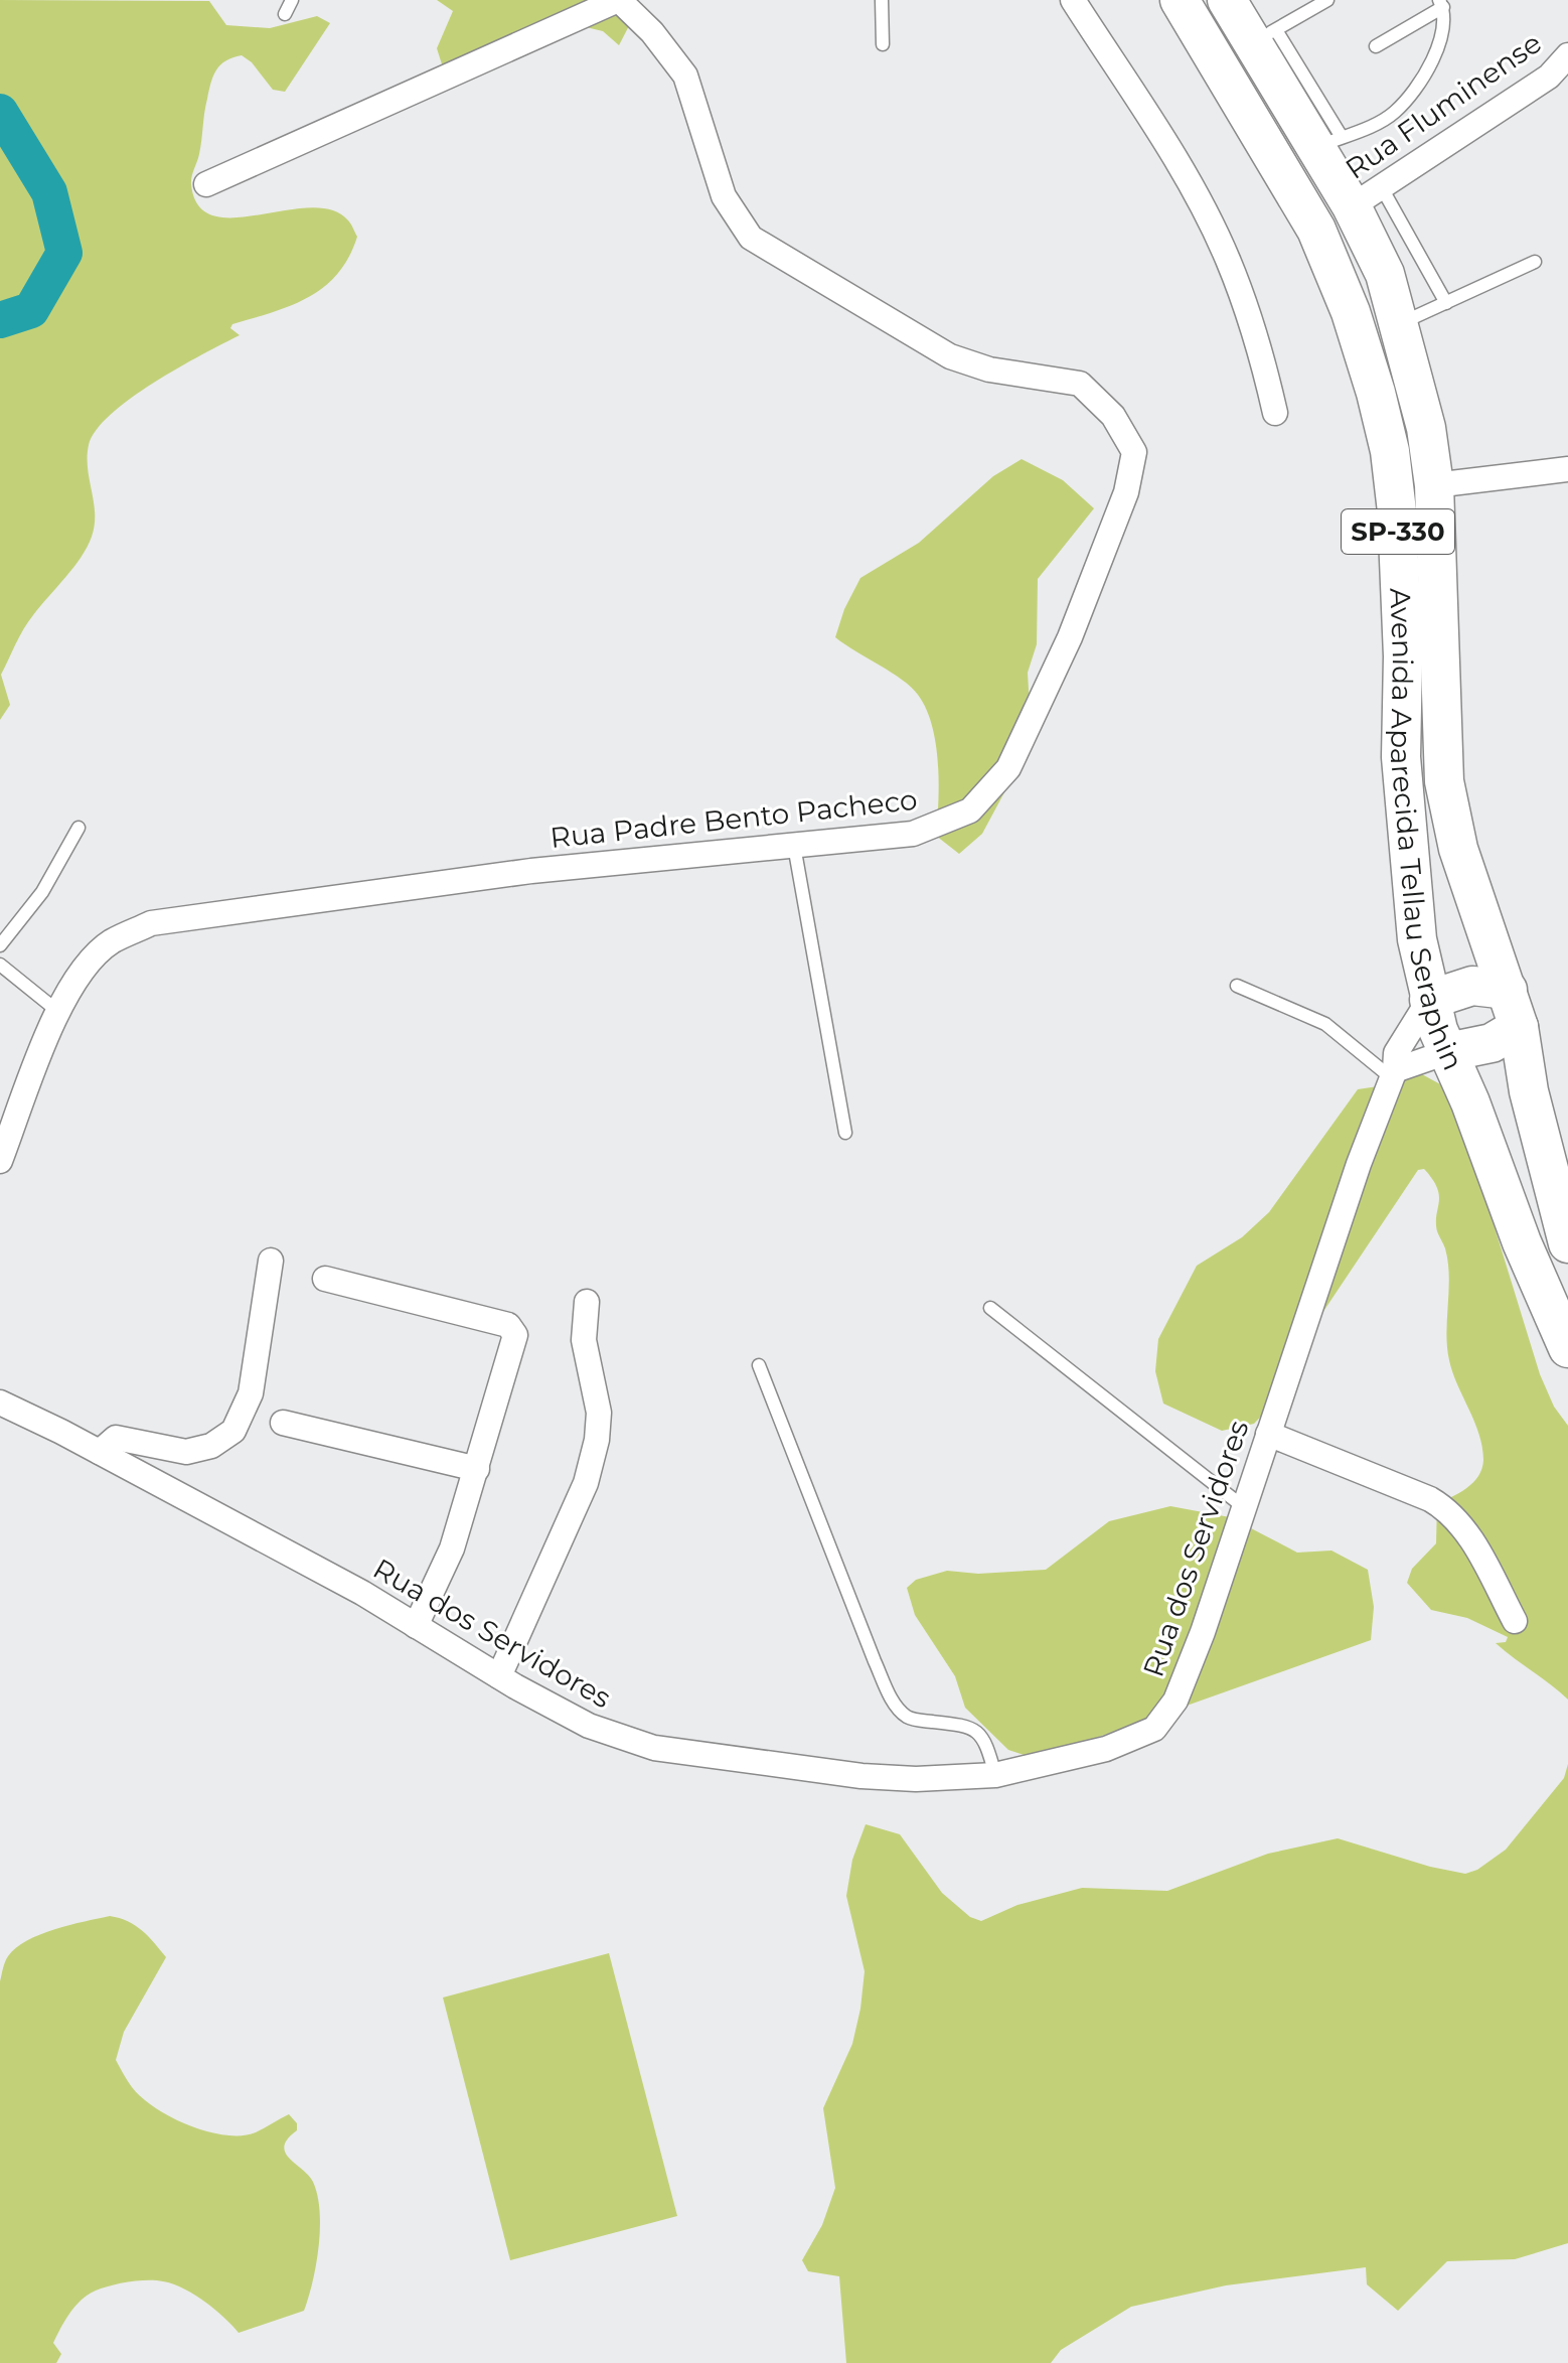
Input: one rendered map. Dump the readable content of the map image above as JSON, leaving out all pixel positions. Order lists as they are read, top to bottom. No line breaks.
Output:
{"streets":{"main road":["SP-330","Avenida Aparecida Tellau Seraphin"],"street":["Rua Fluminense","Rua Padre Bento Pacheco","Rua dos Servidores"]},"crossings":[["Rua Fluminense","Avenida Aparecida Tellau Seraphin"],["Avenida Aparecida Tellau Seraphin","Rua dos Servidores"]]}
